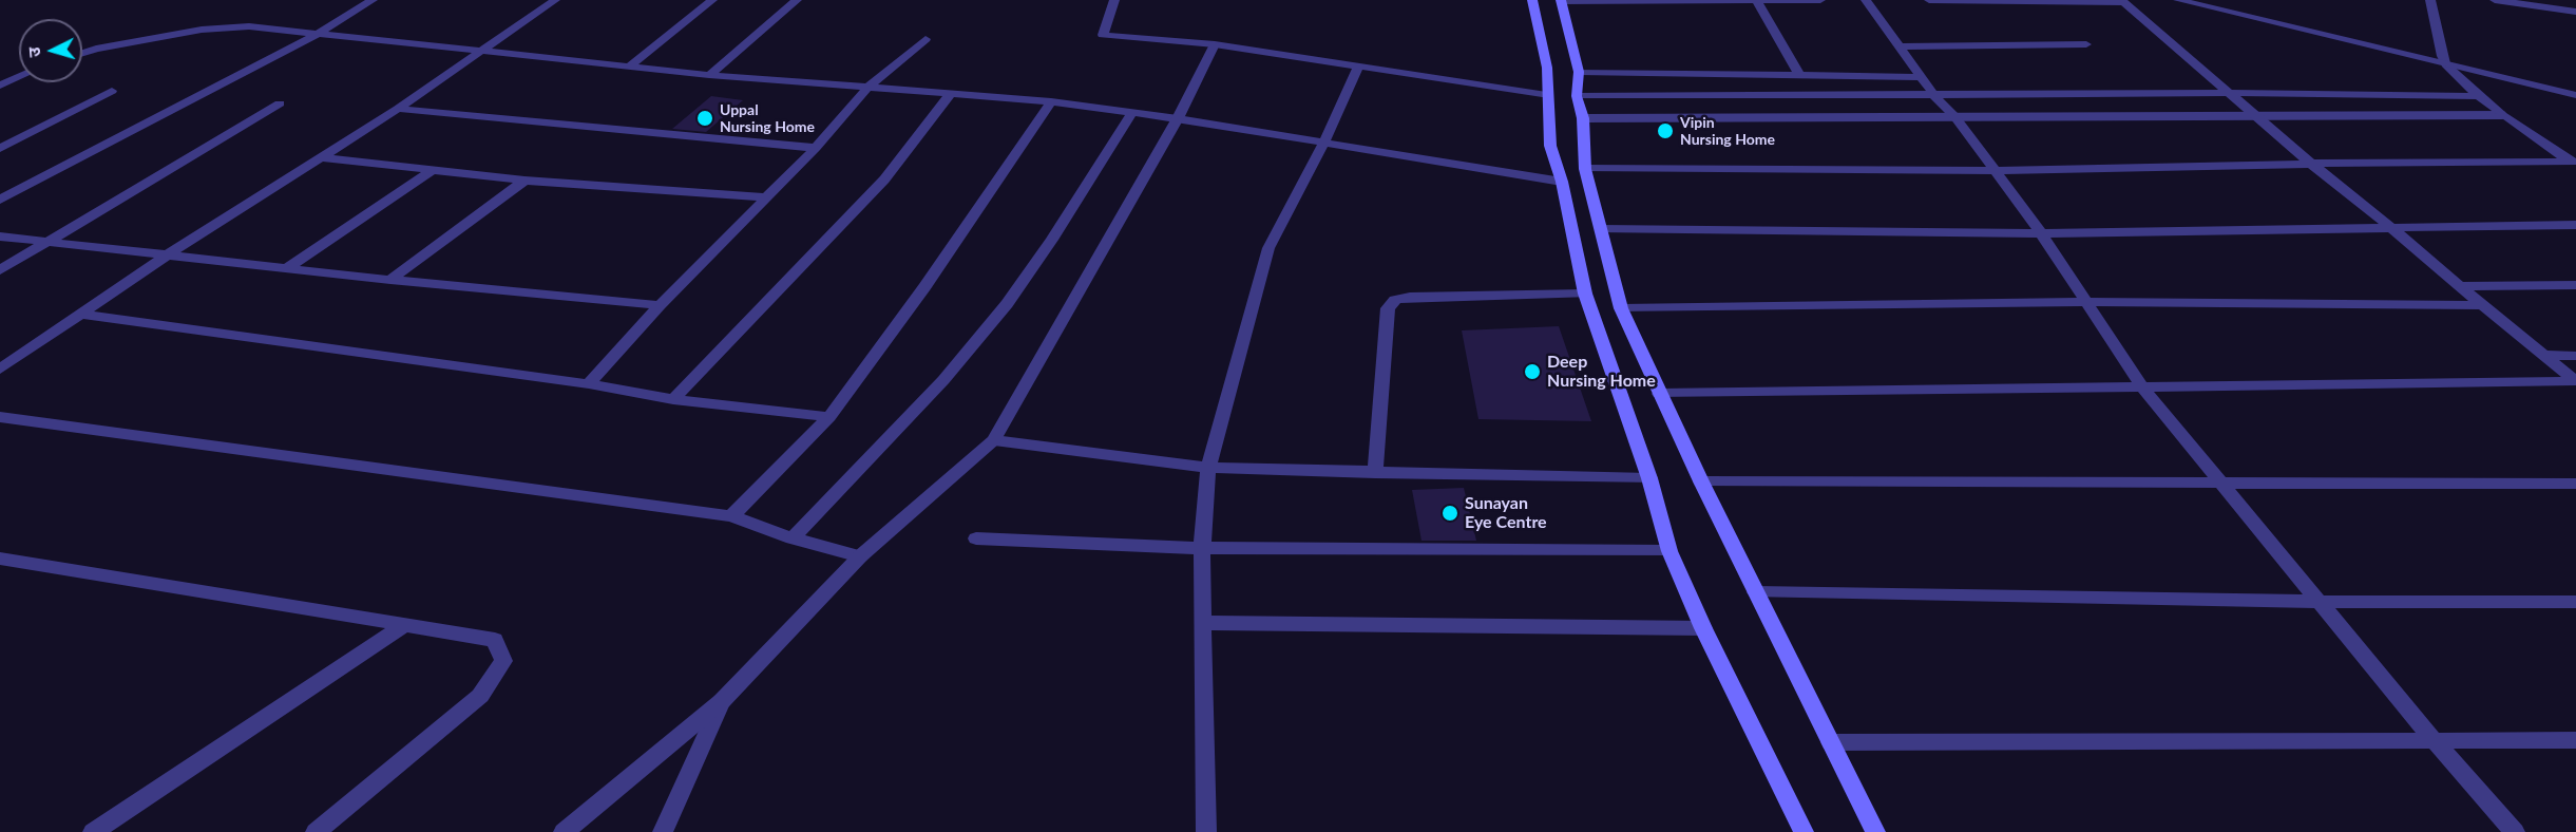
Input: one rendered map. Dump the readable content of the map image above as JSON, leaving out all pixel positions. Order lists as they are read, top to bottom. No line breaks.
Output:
{"places":["Uppal Nursing Home","Vipin Nursing Home","Deep Nursing Home","Sunayan Eye Centre"],"north":"left"}
